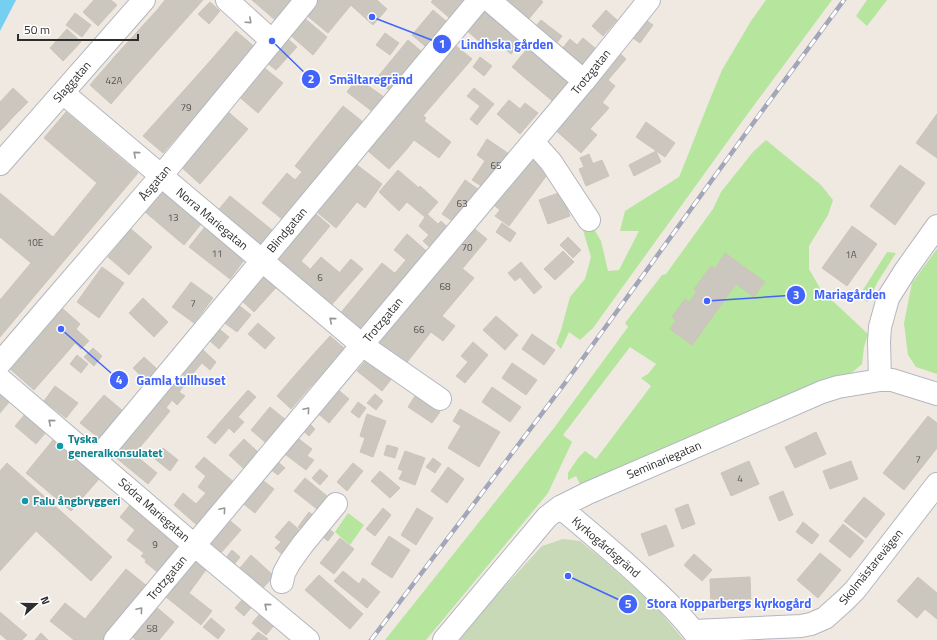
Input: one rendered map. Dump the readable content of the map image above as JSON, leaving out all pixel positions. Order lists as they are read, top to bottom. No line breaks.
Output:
{"streets":{"street":["Trotzgatan","Slaggatan","Åsgatan","Norra Mariegatan","Blindgatan","Seminariegatan","Södra Mariegatan","Kyrkogårdsgränd","Skolmästarevägen"]},"crossings":[["Trotzgatan","Norra Mariegatan"],["Trotzgatan","Södra Mariegatan"],["Slaggatan","Norra Mariegatan"],["Åsgatan","Norra Mariegatan"],["Norra Mariegatan","Blindgatan"],["Blindgatan","Södra Mariegatan"],["Seminariegatan","Kyrkogårdsgränd"],["Kyrkogårdsgränd","Skolmästarevägen"]],"one_way":["Trotzgatan","Norra Mariegatan","Södra Mariegatan"],"places":["Lindhska gården","Smältaregränd","Mariagården","Gamla tullhuset","Tyska generalkonsulatet","Falu ångbryggeri","Stora Kopparbergs kyrkogård"],"house_numbers":["42A","79","65","63","13","10E","70","11","1A","6","68","7","66","7","4","9","58"],"scale_bar":"50 m","north":"right"}
